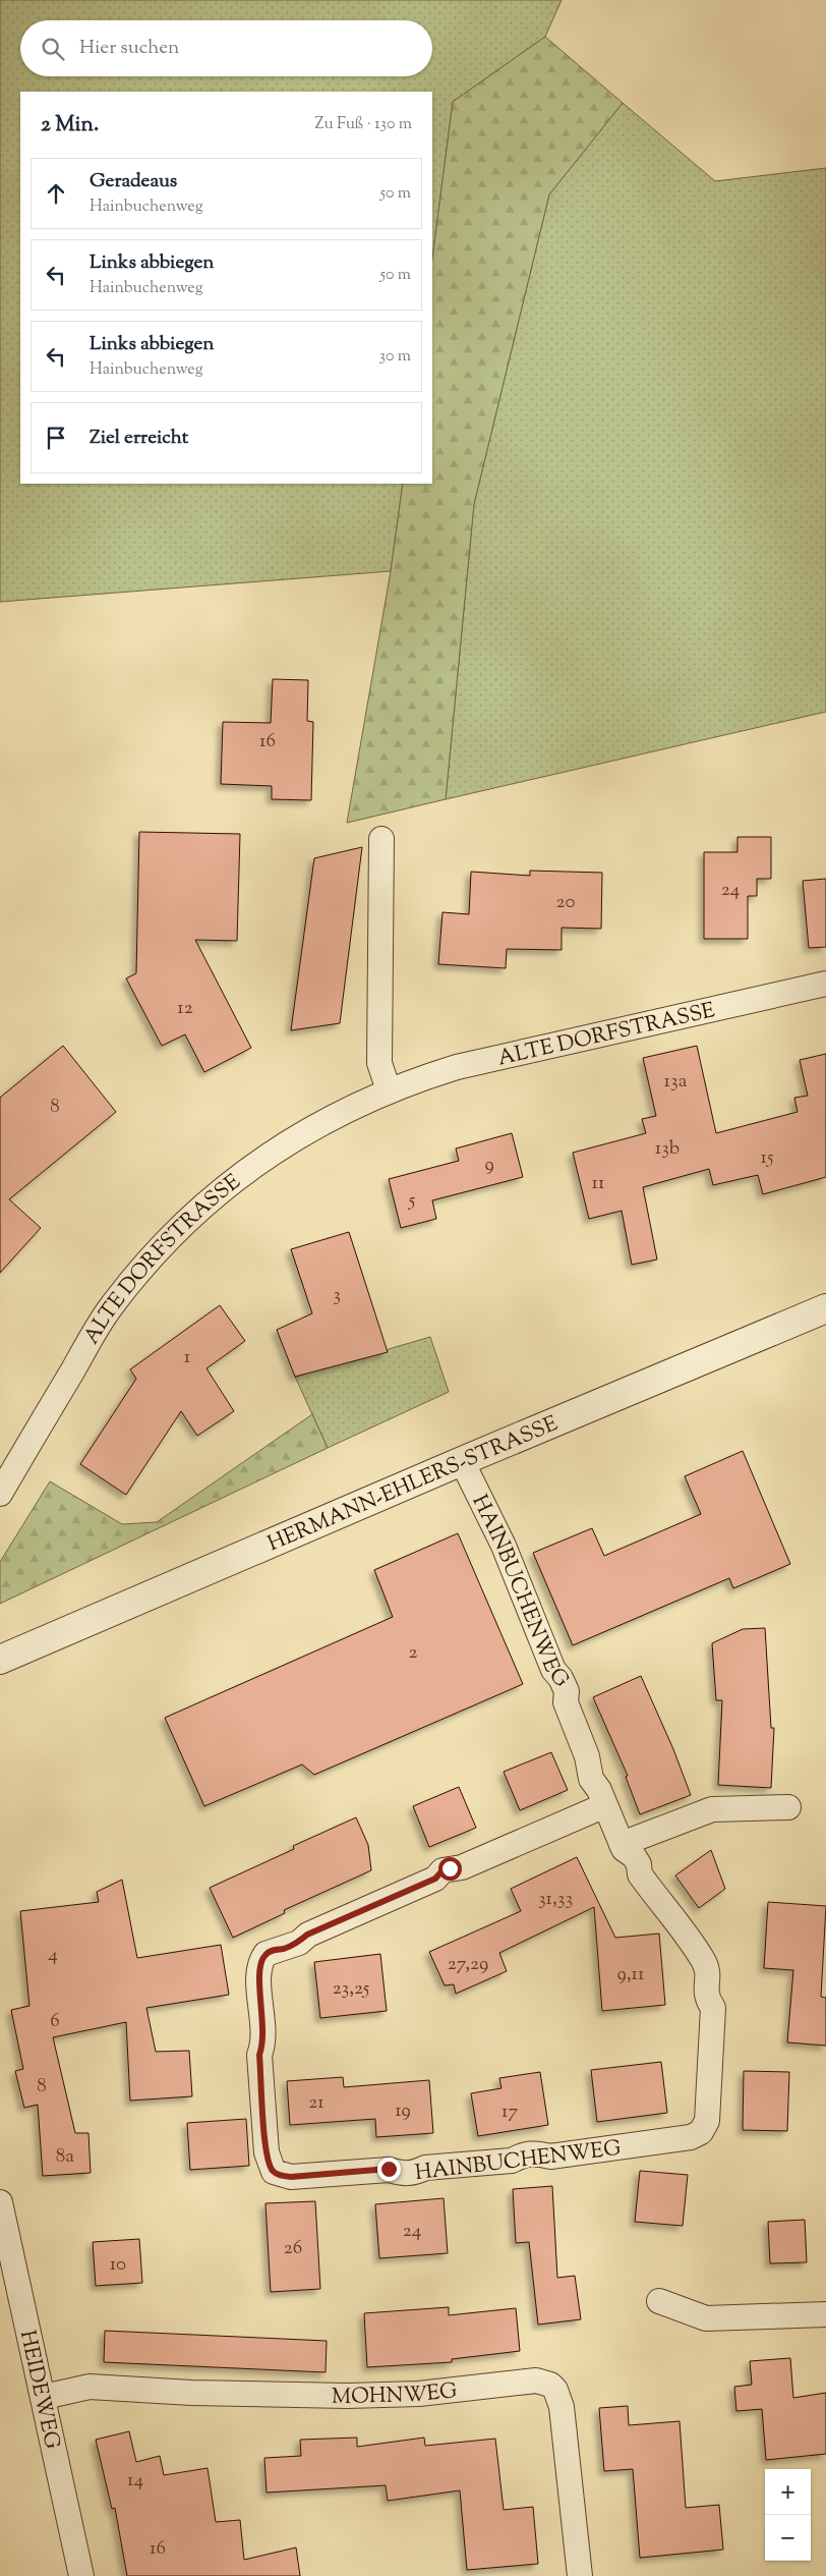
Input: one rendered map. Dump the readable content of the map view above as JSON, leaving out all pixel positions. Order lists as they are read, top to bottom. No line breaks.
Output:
{"streets":{"street":["ALTE DORFSTRASSE","HERMANN-EHLERS-STRASSE","HAINBUCHENWEG","HEIDEWEG","MOHNWEG"]},"crossings":[["HERMANN-EHLERS-STRASSE","HAINBUCHENWEG"],["HEIDEWEG","MOHNWEG"]],"house_numbers":["16","24","20","12","13a","8","13b","15","9","11","5","3","1","2","31,33","4","27,29","9,11","23,25","6","8","21","19","17","8a","24","26","10","14","16"],"page":{"search":"Hier suchen","heading":["2 Min.","Zu Fuß · 130 m"],"list":[["Geradeaus","Hainbuchenweg","50 m"],["Links abbiegen","Hainbuchenweg","50 m"],["Links abbiegen","Hainbuchenweg","30 m"],"Ziel erreicht"],"map_buttons":["+","−"]}}
